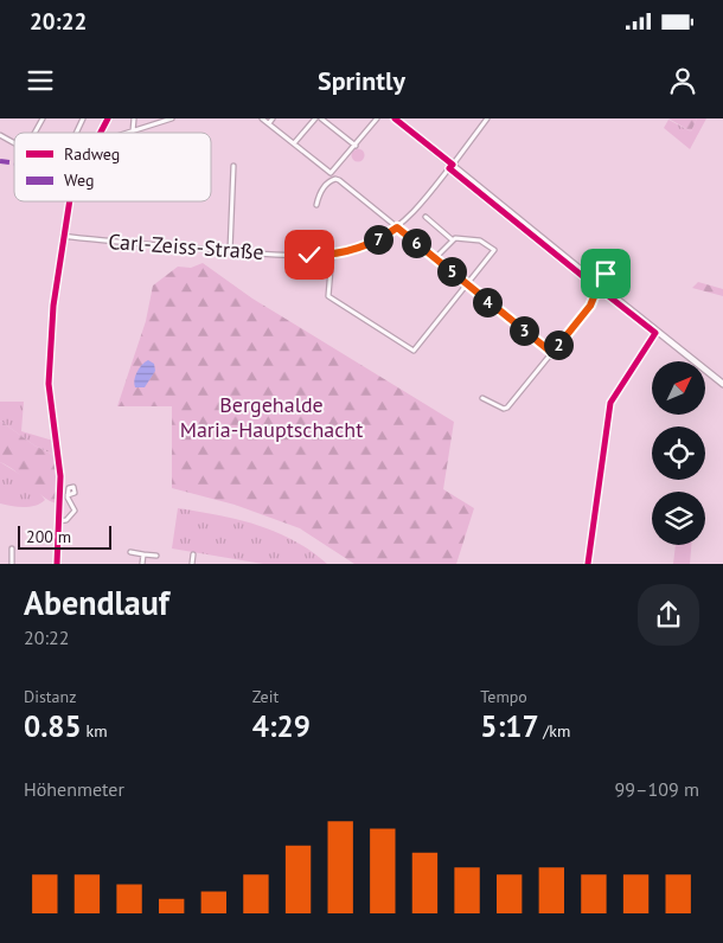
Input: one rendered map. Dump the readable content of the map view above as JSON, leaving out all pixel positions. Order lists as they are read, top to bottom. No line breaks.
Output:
{"streets":{"street":["Carl-Zeiss-Straße"]},"parks":["Bergehalde Maria-Hauptschacht"],"legend":["Radweg","Weg"],"scale_bar":"200 m","north":"top right","page":{"status":"20:22","header":"Sprintly","pins":["7","6","5","4","3","2"],"scale":"200 m","heading":["Abendlauf","20:22"],"stats":[["Distanz","0.85 km"],["Zeit","4:29"],["Tempo","5:17 /km"]],"chart":["Höhenmeter","99–109 m"]}}
